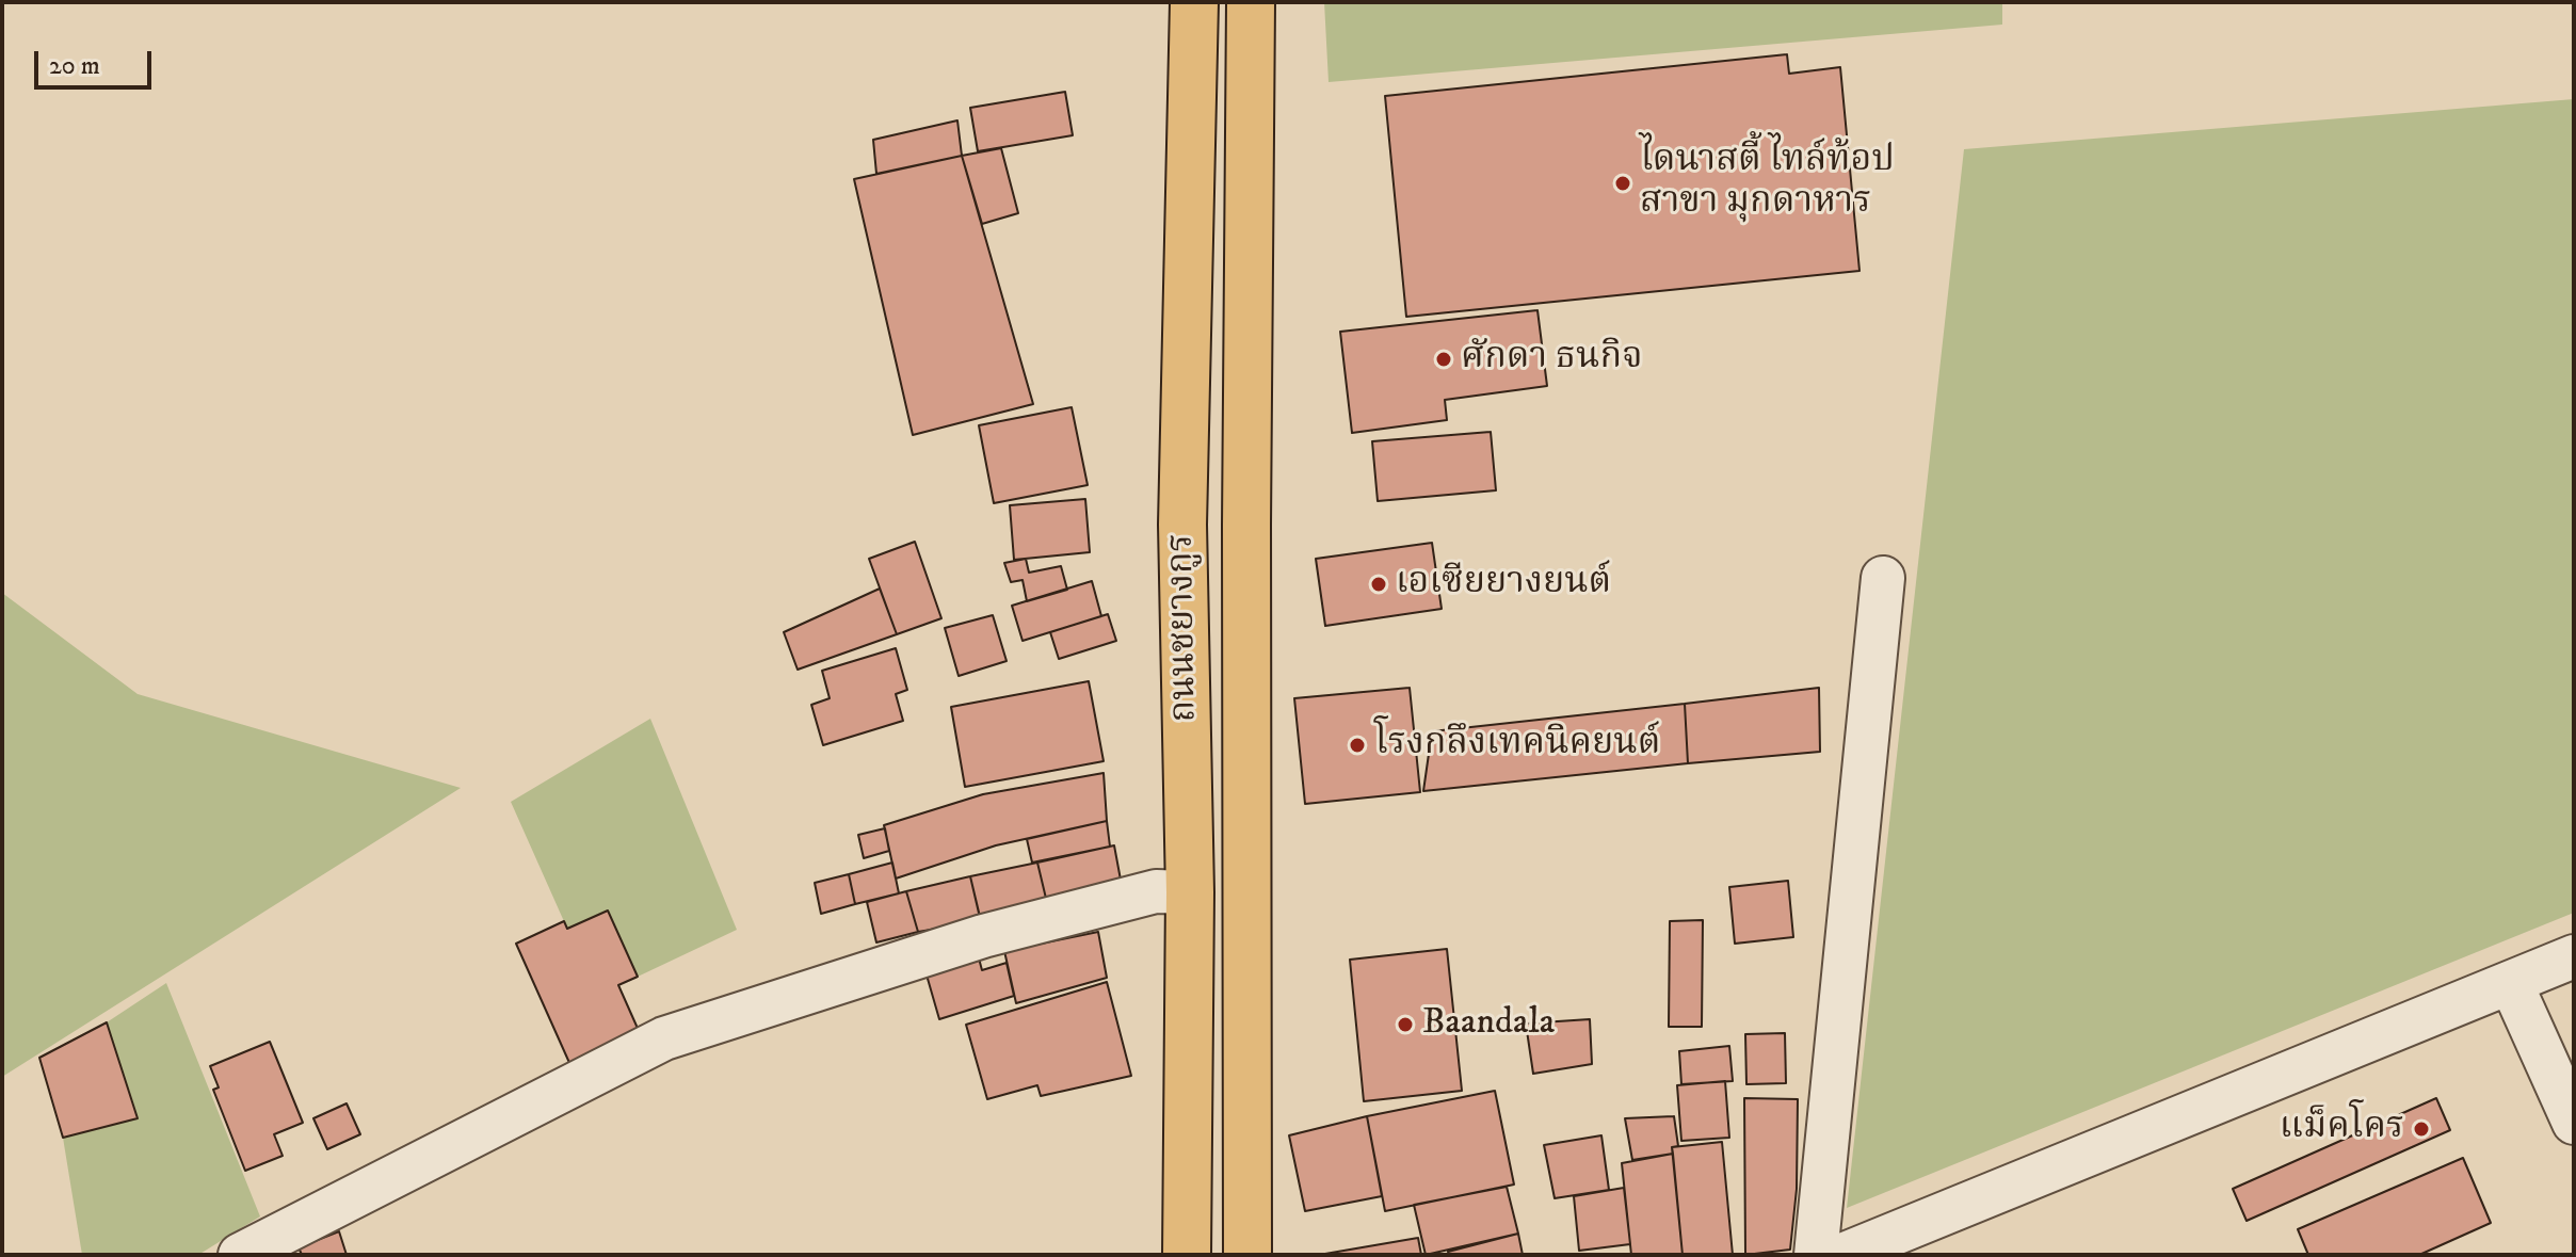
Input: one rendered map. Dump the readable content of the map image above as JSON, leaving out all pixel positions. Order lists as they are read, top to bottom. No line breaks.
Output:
{"streets":{"main road":["ถนนชยางกูร"]},"places":["ไดนาสตี้ ไทล์ท้อป สาขา มุกดาหาร","ศักดา ธนกิจ","เอเซียยางยนต์","โรงกลึงเทคนิคยนต์","Baandala","แม็คโคร"],"scale_bar":"20 m"}
